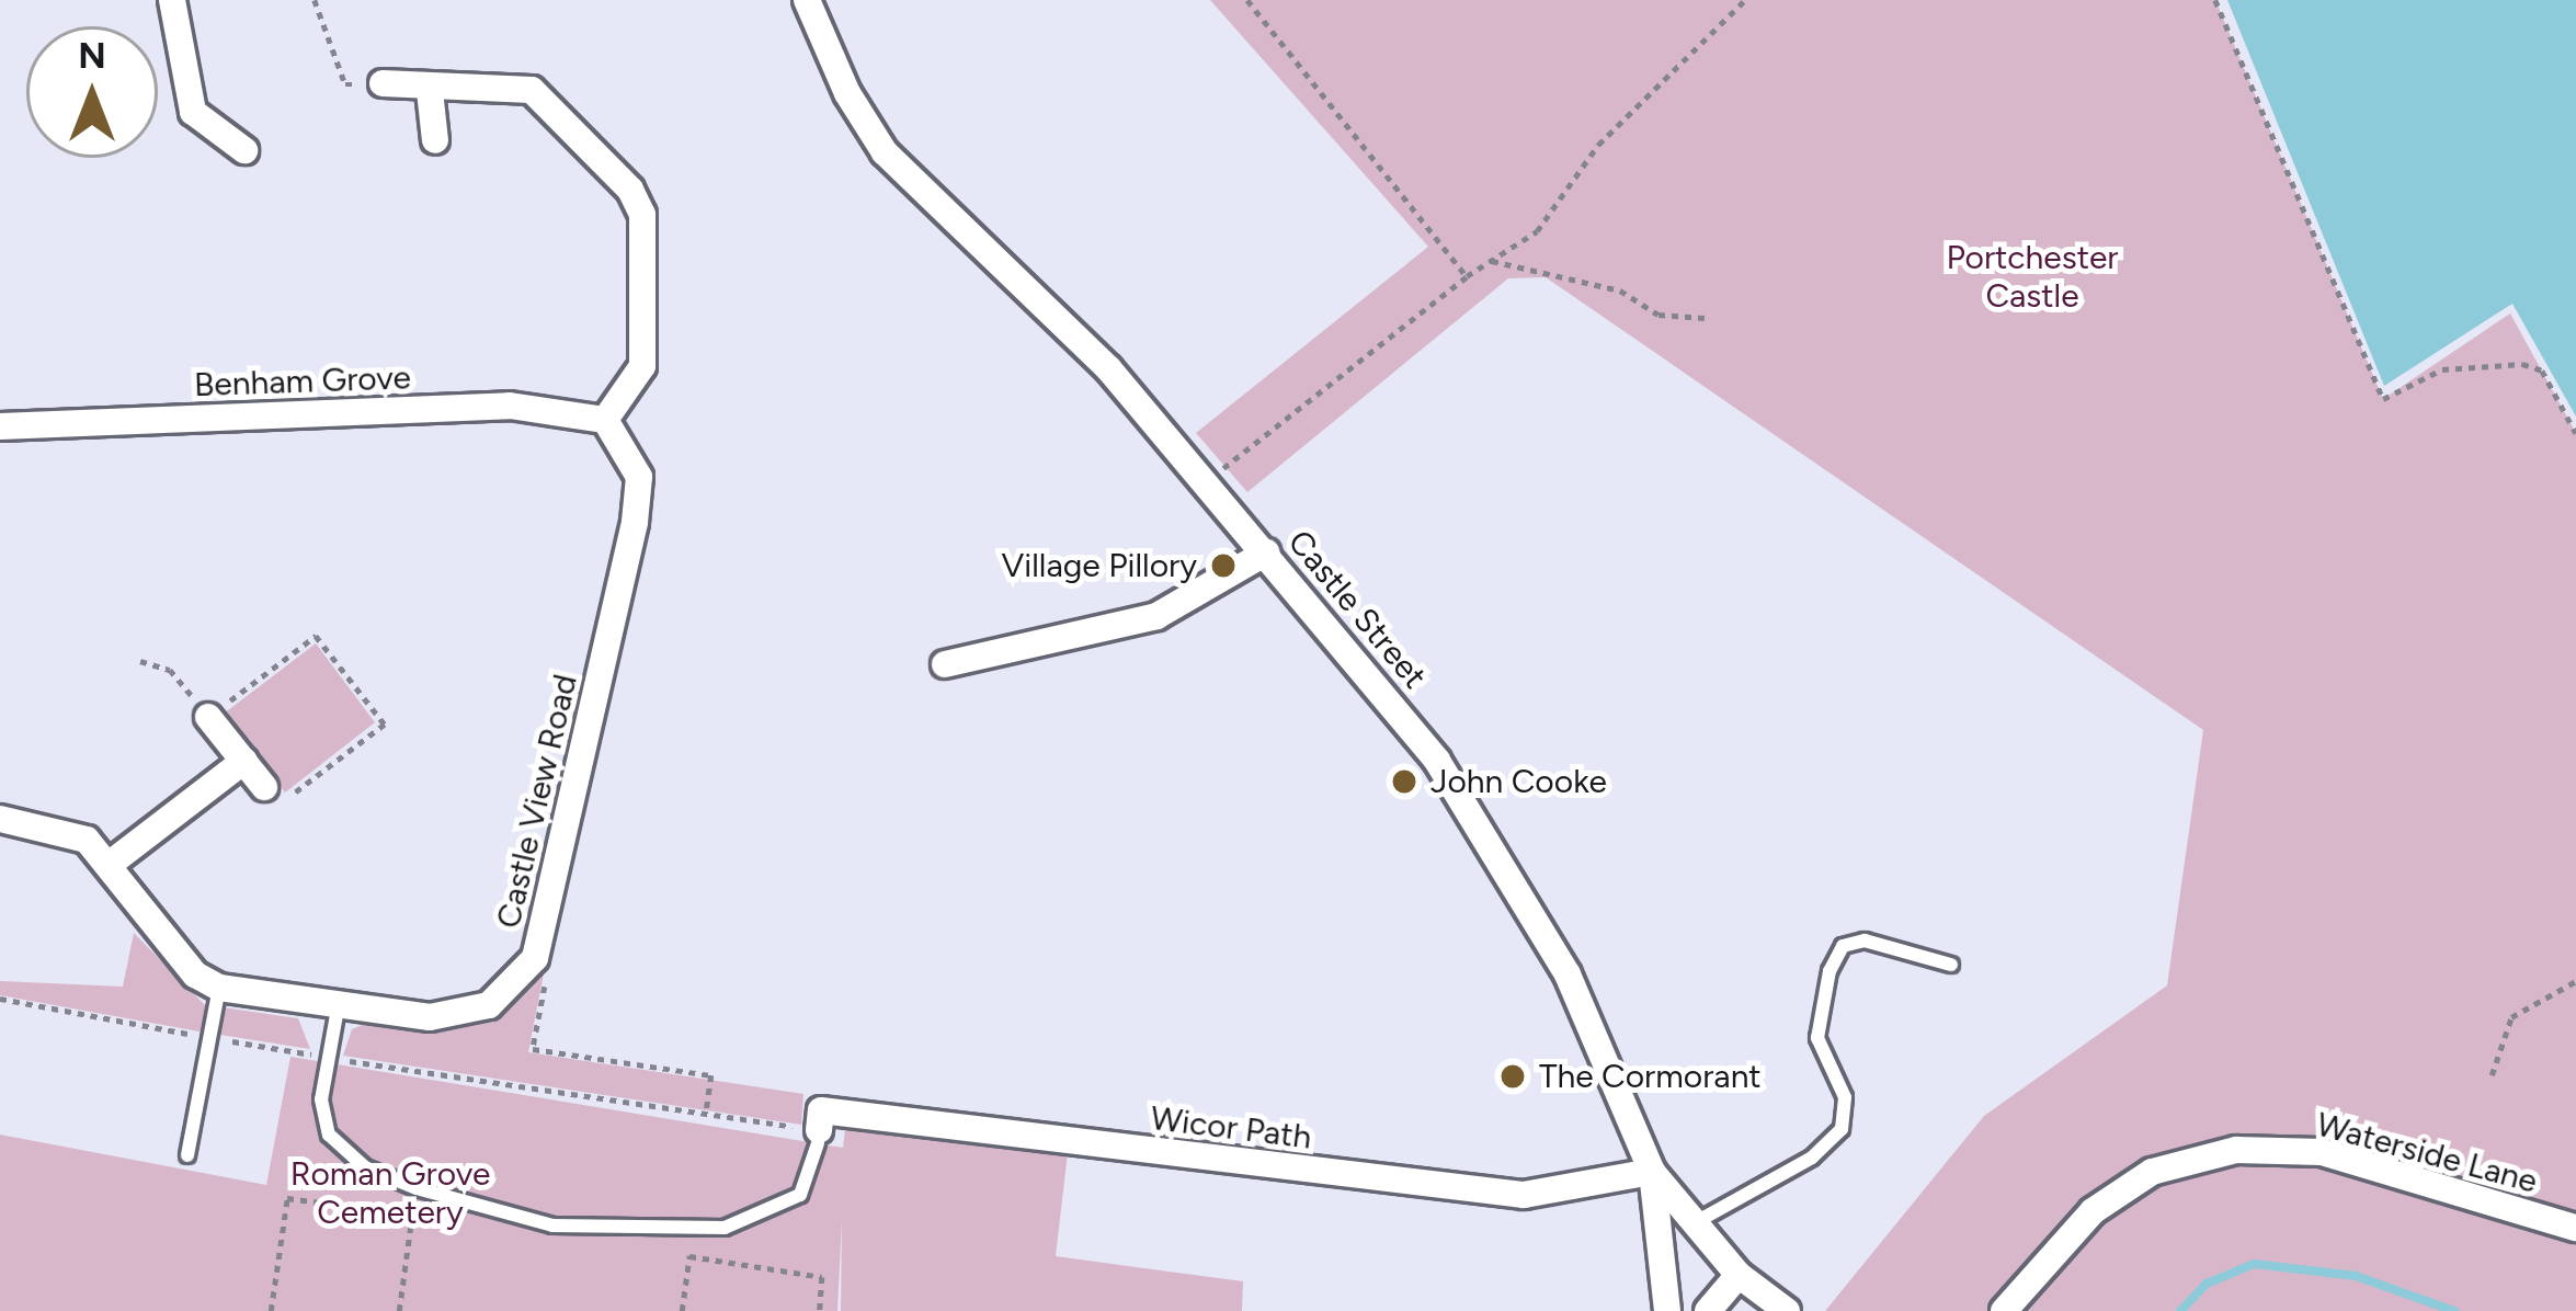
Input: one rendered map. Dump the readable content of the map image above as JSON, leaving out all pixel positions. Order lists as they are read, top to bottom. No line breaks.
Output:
{"streets":{"street":["Benham Grove","Castle Street","Castle View Road","Wicor Path","Waterside Lane"]},"crossings":[["Benham Grove","Castle View Road"],["Castle Street","Wicor Path"]],"parks":["Portchester Castle","Roman Grove Cemetery"],"places":["Village Pillory","John Cooke","The Cormorant"],"north":"top"}
